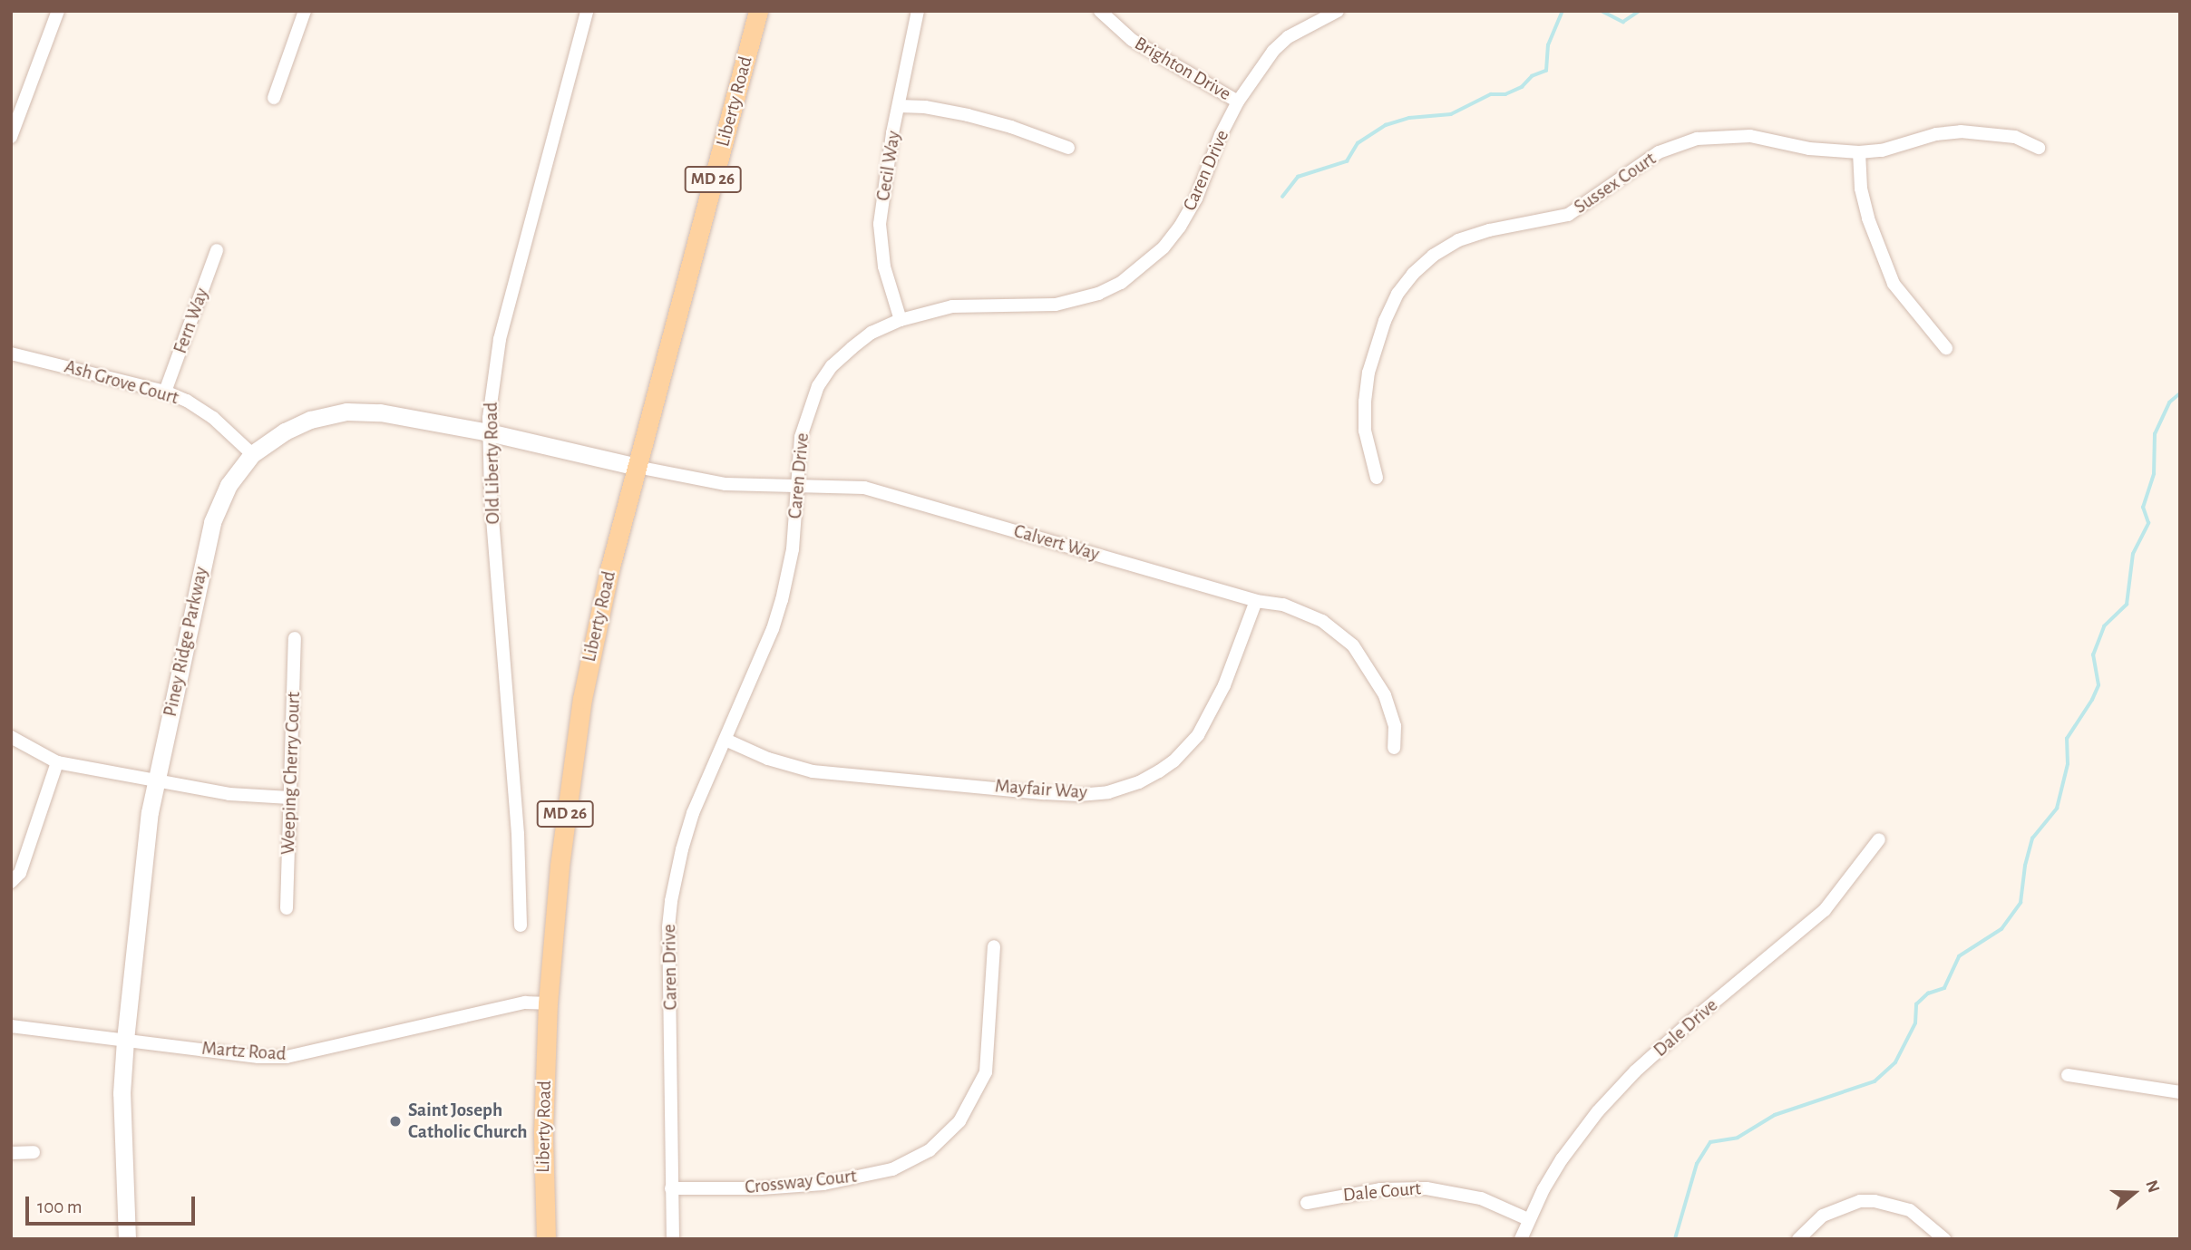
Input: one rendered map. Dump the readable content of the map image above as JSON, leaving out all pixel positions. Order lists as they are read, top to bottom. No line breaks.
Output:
{"streets":{"main road":["Liberty Road","MD 26"],"street":["Brighton Drive","Cecil Way","Caren Drive","Sussex Court","Fern Way","Ash Grove Court","Old Liberty Road","Calvert Way","Piney Ridge Parkway","Weeping Cherry Court","Mayfair Way","Dale Drive","Martz Road","Crossway Court","Dale Court"]},"crossings":[["Brighton Drive","Caren Drive"],["Liberty Road","Calvert Way"],["Liberty Road","Piney Ridge Parkway"],["Liberty Road","Martz Road"],["Cecil Way","Caren Drive"],["Caren Drive","Calvert Way"],["Caren Drive","Mayfair Way"],["Caren Drive","Crossway Court"],["Fern Way","Ash Grove Court"],["Ash Grove Court","Piney Ridge Parkway"],["Old Liberty Road","Piney Ridge Parkway"],["Calvert Way","Piney Ridge Parkway"],["Calvert Way","Mayfair Way"],["Piney Ridge Parkway","Martz Road"],["Dale Drive","Dale Court"]],"places":["Saint Joseph Catholic Church"],"scale_bar":"100 m","north":"right"}
